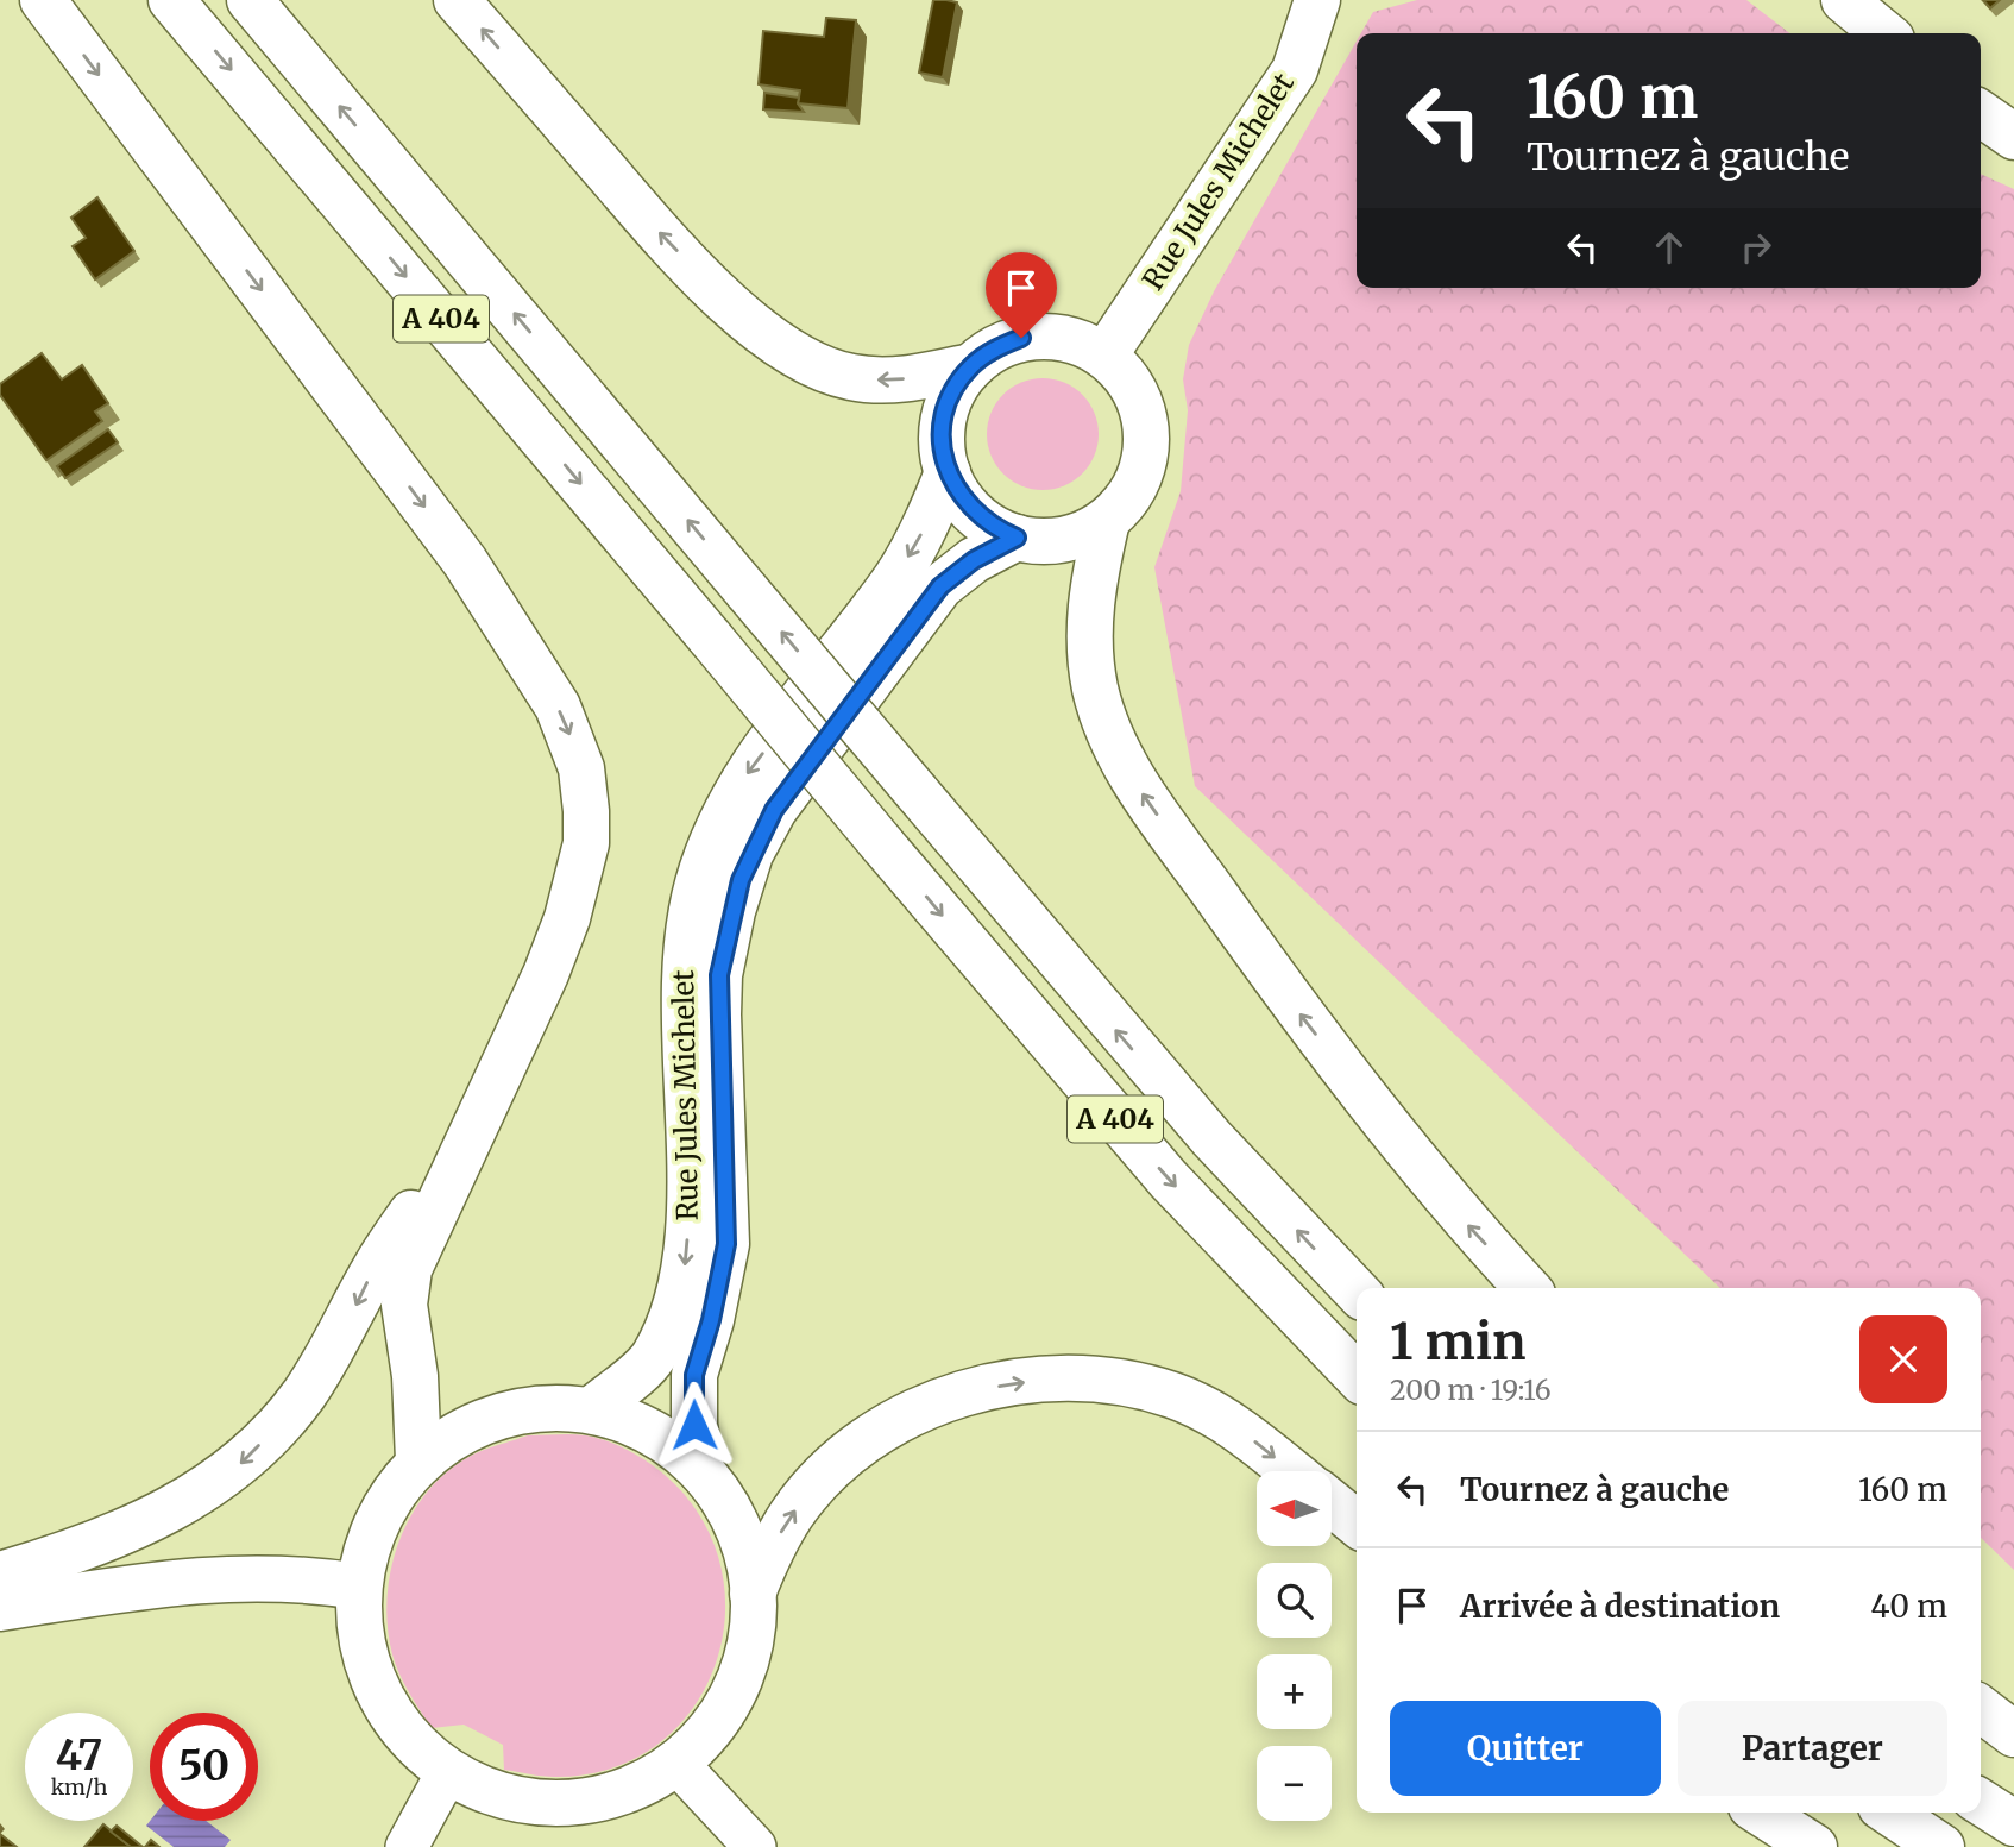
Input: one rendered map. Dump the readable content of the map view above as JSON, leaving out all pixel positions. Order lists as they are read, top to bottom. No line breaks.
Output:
{"streets":{"main road":["Rue Jules Michelet","A 404"]},"north":"left","page":{"turn":["160 m","Tournez à gauche"],"heading":["1 min","200 m · 19:16"],"list":[{"name":"Tournez à gauche","value":"160 m"},{"name":"Arrivée à destination","value":"40 m"}],"map_buttons":["+","−"],"buttons":["Quitter","Partager"],"speed":"47 km/h","limit":"50"}}
